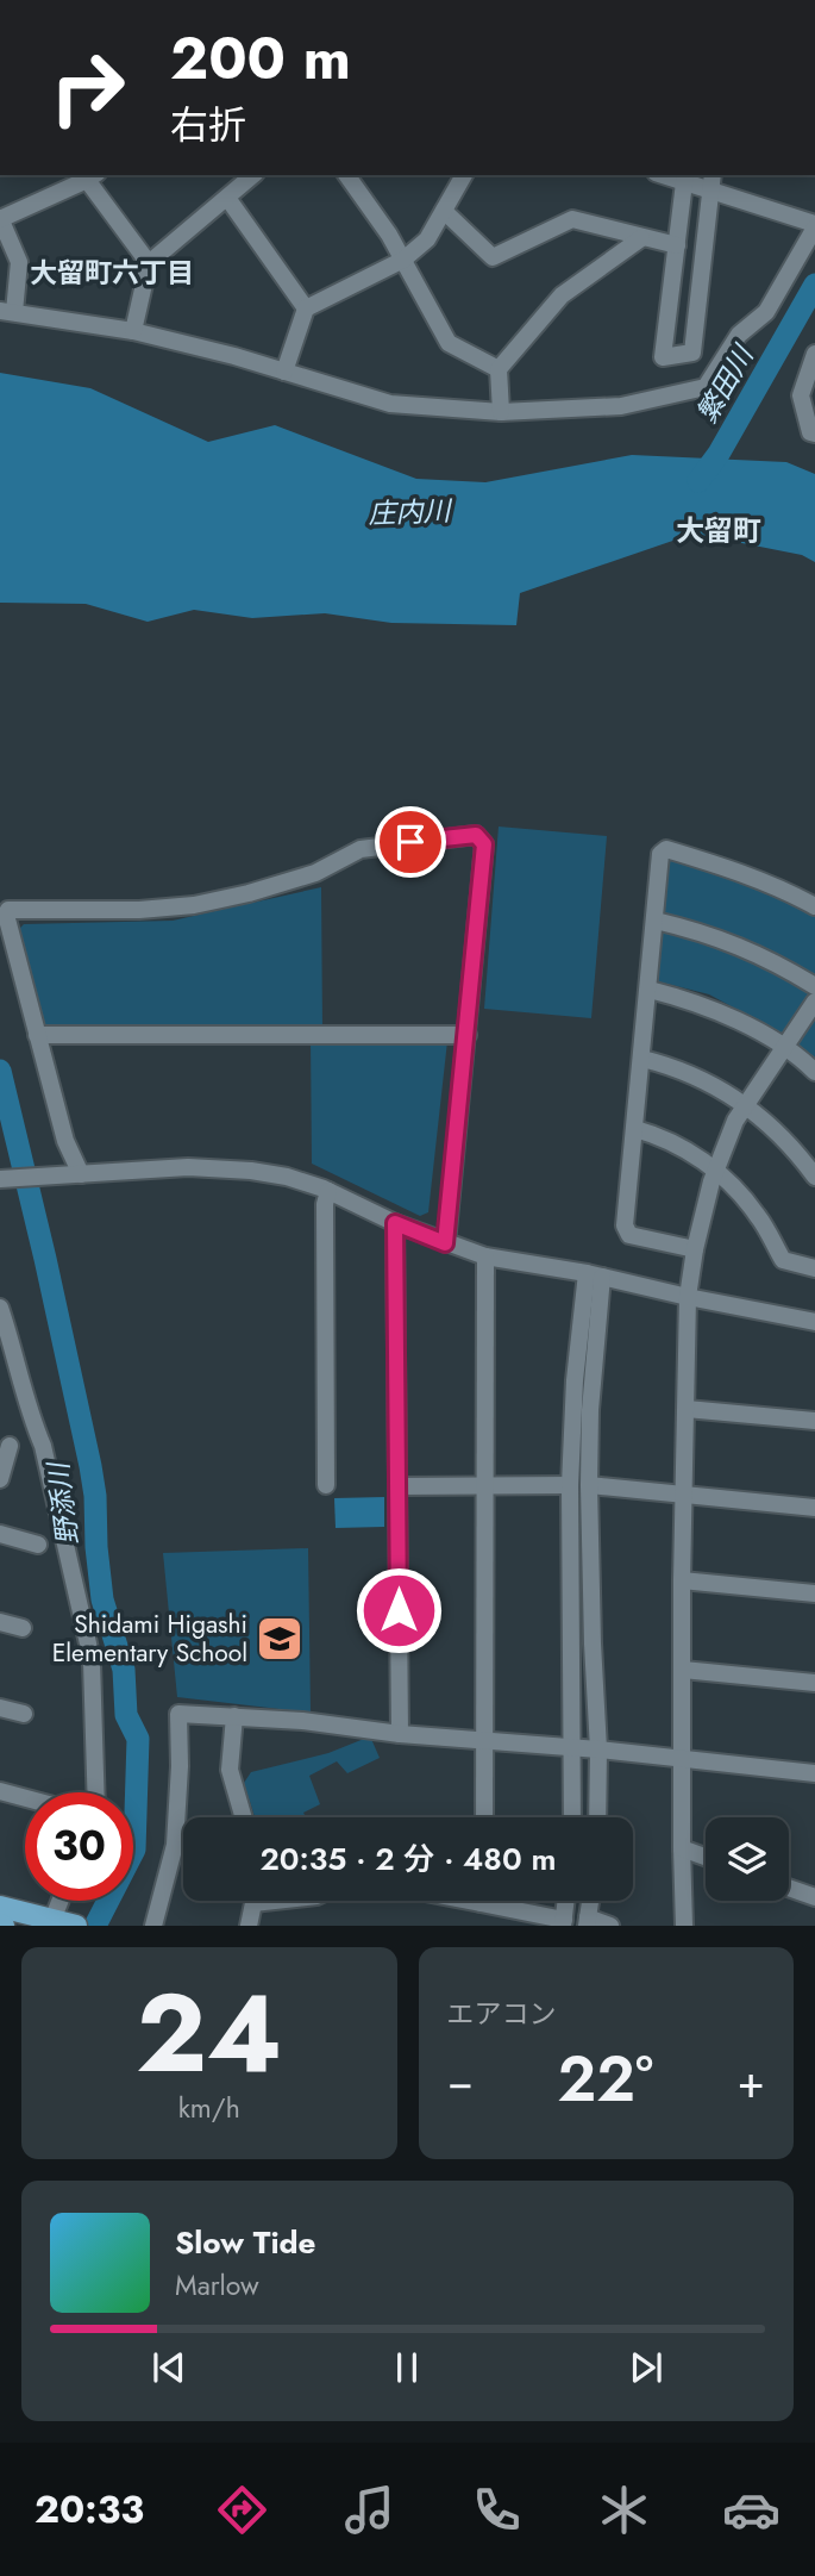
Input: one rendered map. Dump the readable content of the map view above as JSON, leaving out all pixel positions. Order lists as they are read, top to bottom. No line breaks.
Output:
{"districts":["大留町六丁目","大留町"],"water":["繁田川","庄内川","野添川"],"places":{"school or university":["Shidami Higashi Elementary School"]},"page":{"turn":["200 m","右折"],"limit":"30","trip":"20:35 · 2 分 · 480 m","tile":[["24","km/h"],"エアコン"],"heat":["−","22°","+"],"song":["Slow Tide","Marlow"],"tabs":"20:33"}}
